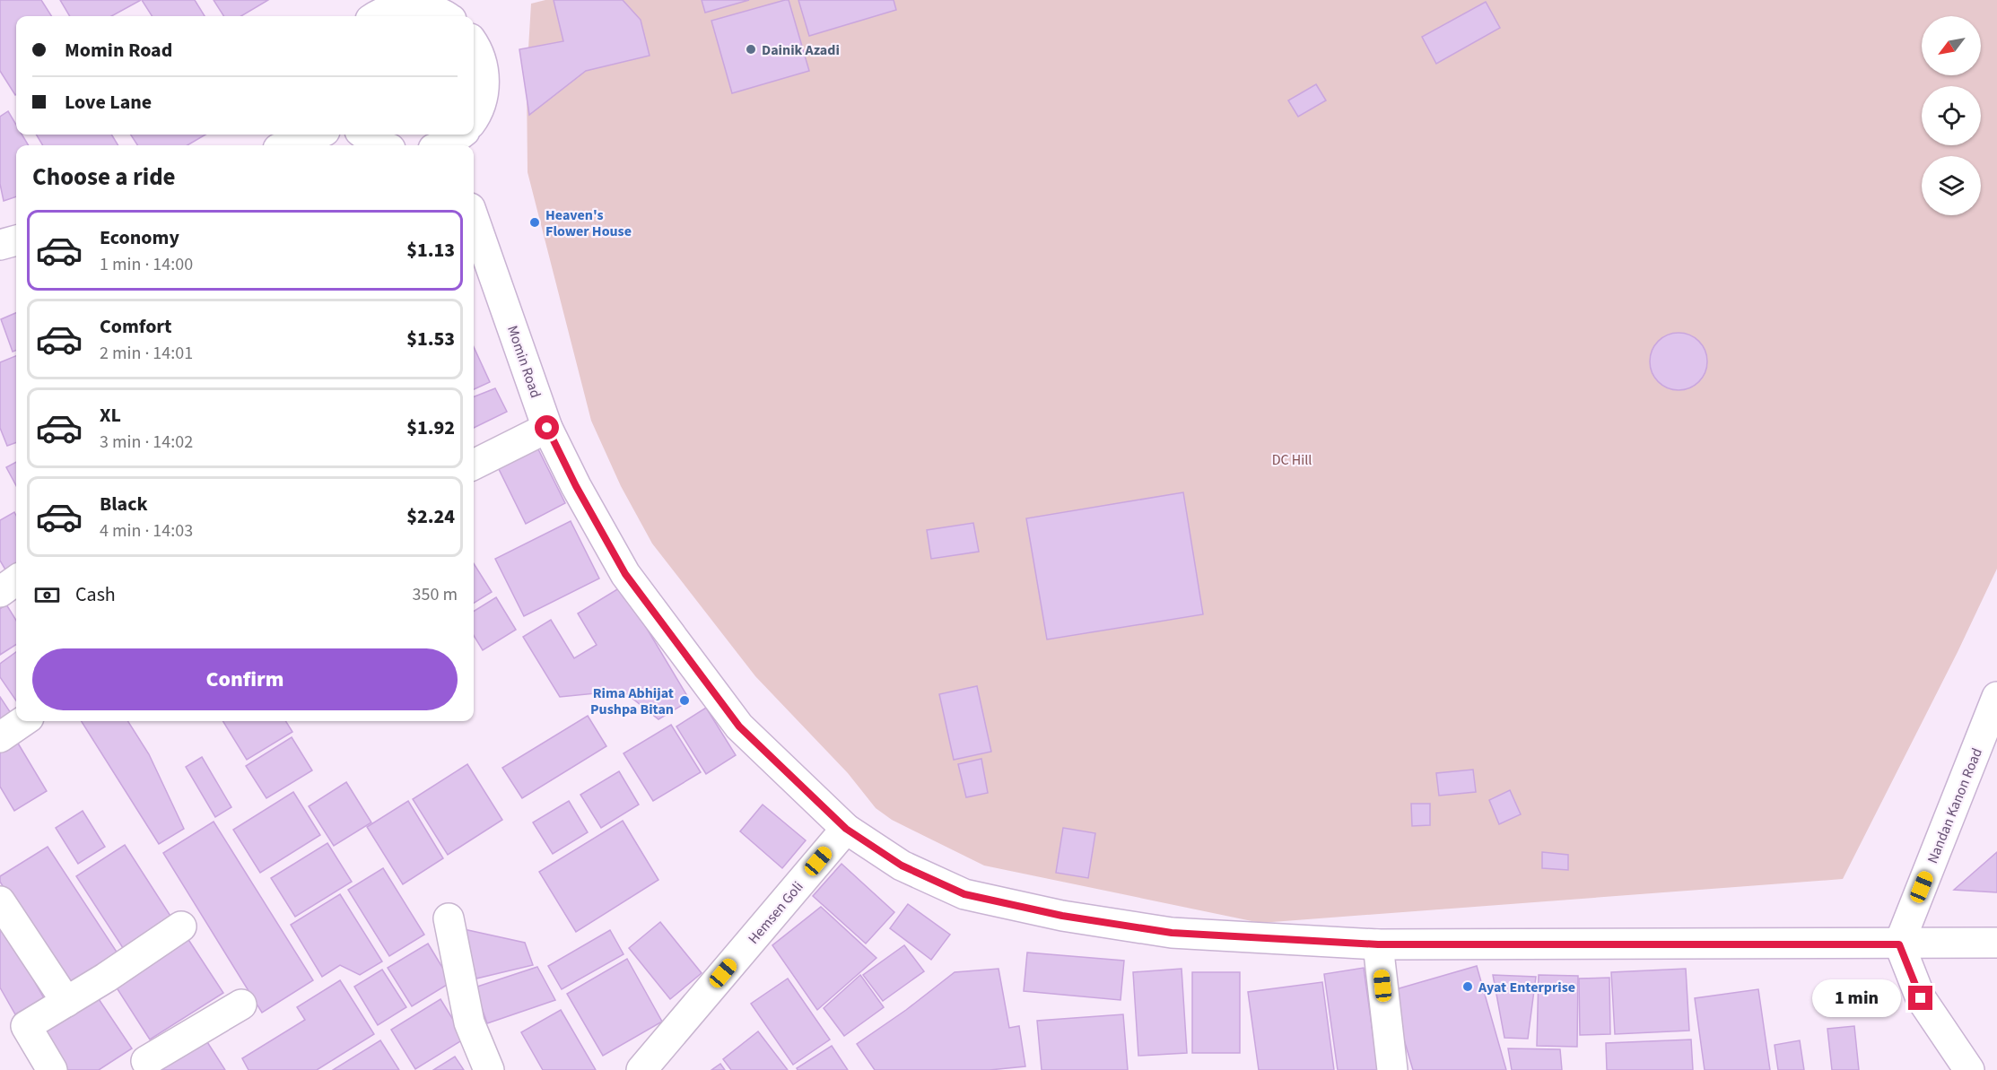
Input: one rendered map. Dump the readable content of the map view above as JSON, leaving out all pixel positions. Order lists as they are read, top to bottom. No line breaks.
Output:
{"streets":{"main road":["Momin Road","Nandan Kanon Road","Hemsen Goli"]},"crossings":[["Momin Road","Nandan Kanon Road"],["Momin Road","Hemsen Goli"]],"parks":["DC Hill"],"places":["Dainik Azadi","Heaven's Flower House","Rima Abhijat Pushpa Bitan","Ayat Enterprise"],"north":"bottom left","page":{"banner":["Momin Road","Love Lane"],"heading":"Choose a ride","list":[{"name":"Economy","note":"1 min · 14:00","value":"$1.13"},{"name":"Comfort","note":"2 min · 14:01","value":"$1.53"},{"name":"XL","note":"3 min · 14:02","value":"$1.92"},{"name":"Black","note":"4 min · 14:03","value":"$2.24"}],"pay":["Cash","350 m"],"buttons":"Confirm","bubble":"1 min"}}
